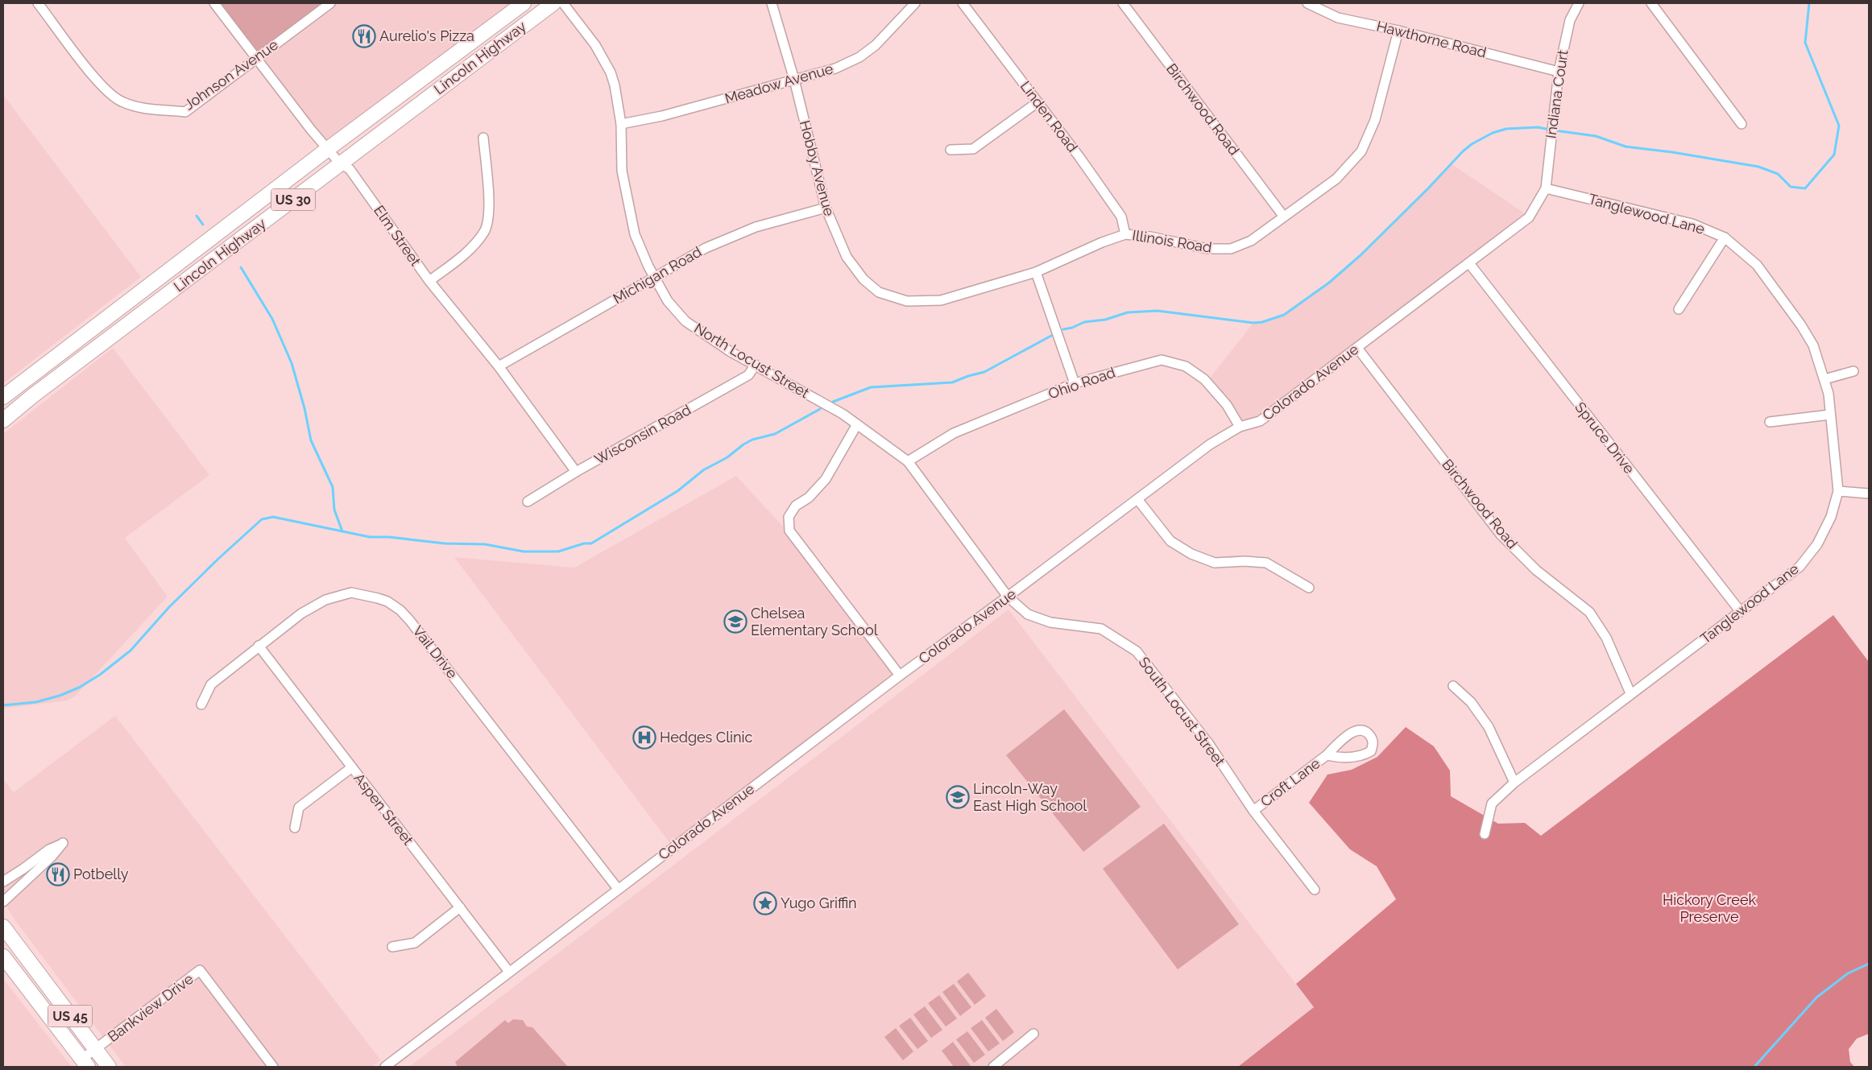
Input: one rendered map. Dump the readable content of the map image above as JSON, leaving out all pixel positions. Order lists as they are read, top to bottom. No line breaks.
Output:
{"streets":{"main road":["Lincoln Highway","US 30","US 45"],"street":["Hawthorne Road","Johnson Avenue","Meadow Avenue","Indiana Court","Birchwood Road","Linden Road","Hobby Avenue","Tanglewood Lane","Elm Street","Illinois Road","Michigan Road","North Locust Street","Colorado Avenue","Ohio Road","Wisconsin Road","Spruce Drive","Vail Drive","South Locust Street","Croft Lane","Aspen Street","Bankview Drive"]},"crossings":[["Hawthorne Road","Indiana Court"],["Hawthorne Road","Illinois Road"],["Lincoln Highway","Elm Street"],["Johnson Avenue","Elm Street"],["Meadow Avenue","Hobby Avenue"],["Meadow Avenue","North Locust Street"],["Indiana Court","Tanglewood Lane"],["Indiana Court","Colorado Avenue"],["Birchwood Road","Tanglewood Lane"],["Birchwood Road","Illinois Road"],["Birchwood Road","Colorado Avenue"],["Linden Road","Illinois Road"],["Hobby Avenue","Illinois Road"],["Hobby Avenue","Michigan Road"],["Tanglewood Lane","Colorado Avenue"],["Tanglewood Lane","Spruce Drive"],["Elm Street","Michigan Road"],["Elm Street","Wisconsin Road"],["Michigan Road","North Locust Street"],["North Locust Street","Colorado Avenue"],["North Locust Street","Ohio Road"],["North Locust Street","Wisconsin Road"],["North Locust Street","South Locust Street"],["Colorado Avenue","Ohio Road"],["Colorado Avenue","Spruce Drive"],["Colorado Avenue","Vail Drive"],["Colorado Avenue","South Locust Street"],["Colorado Avenue","Aspen Street"],["Vail Drive","Aspen Street"],["South Locust Street","Croft Lane"],["Bankview Drive","US 45"]],"parks":["Hickory Creek Preserve"],"places":{"restaurant":["Aurelio's Pizza","Potbelly"],"school or university":["Chelsea Elementary School","Lincoln-Way East High School"],"hospital":["Hedges Clinic"],"place":["Yugo Griffin"]}}
